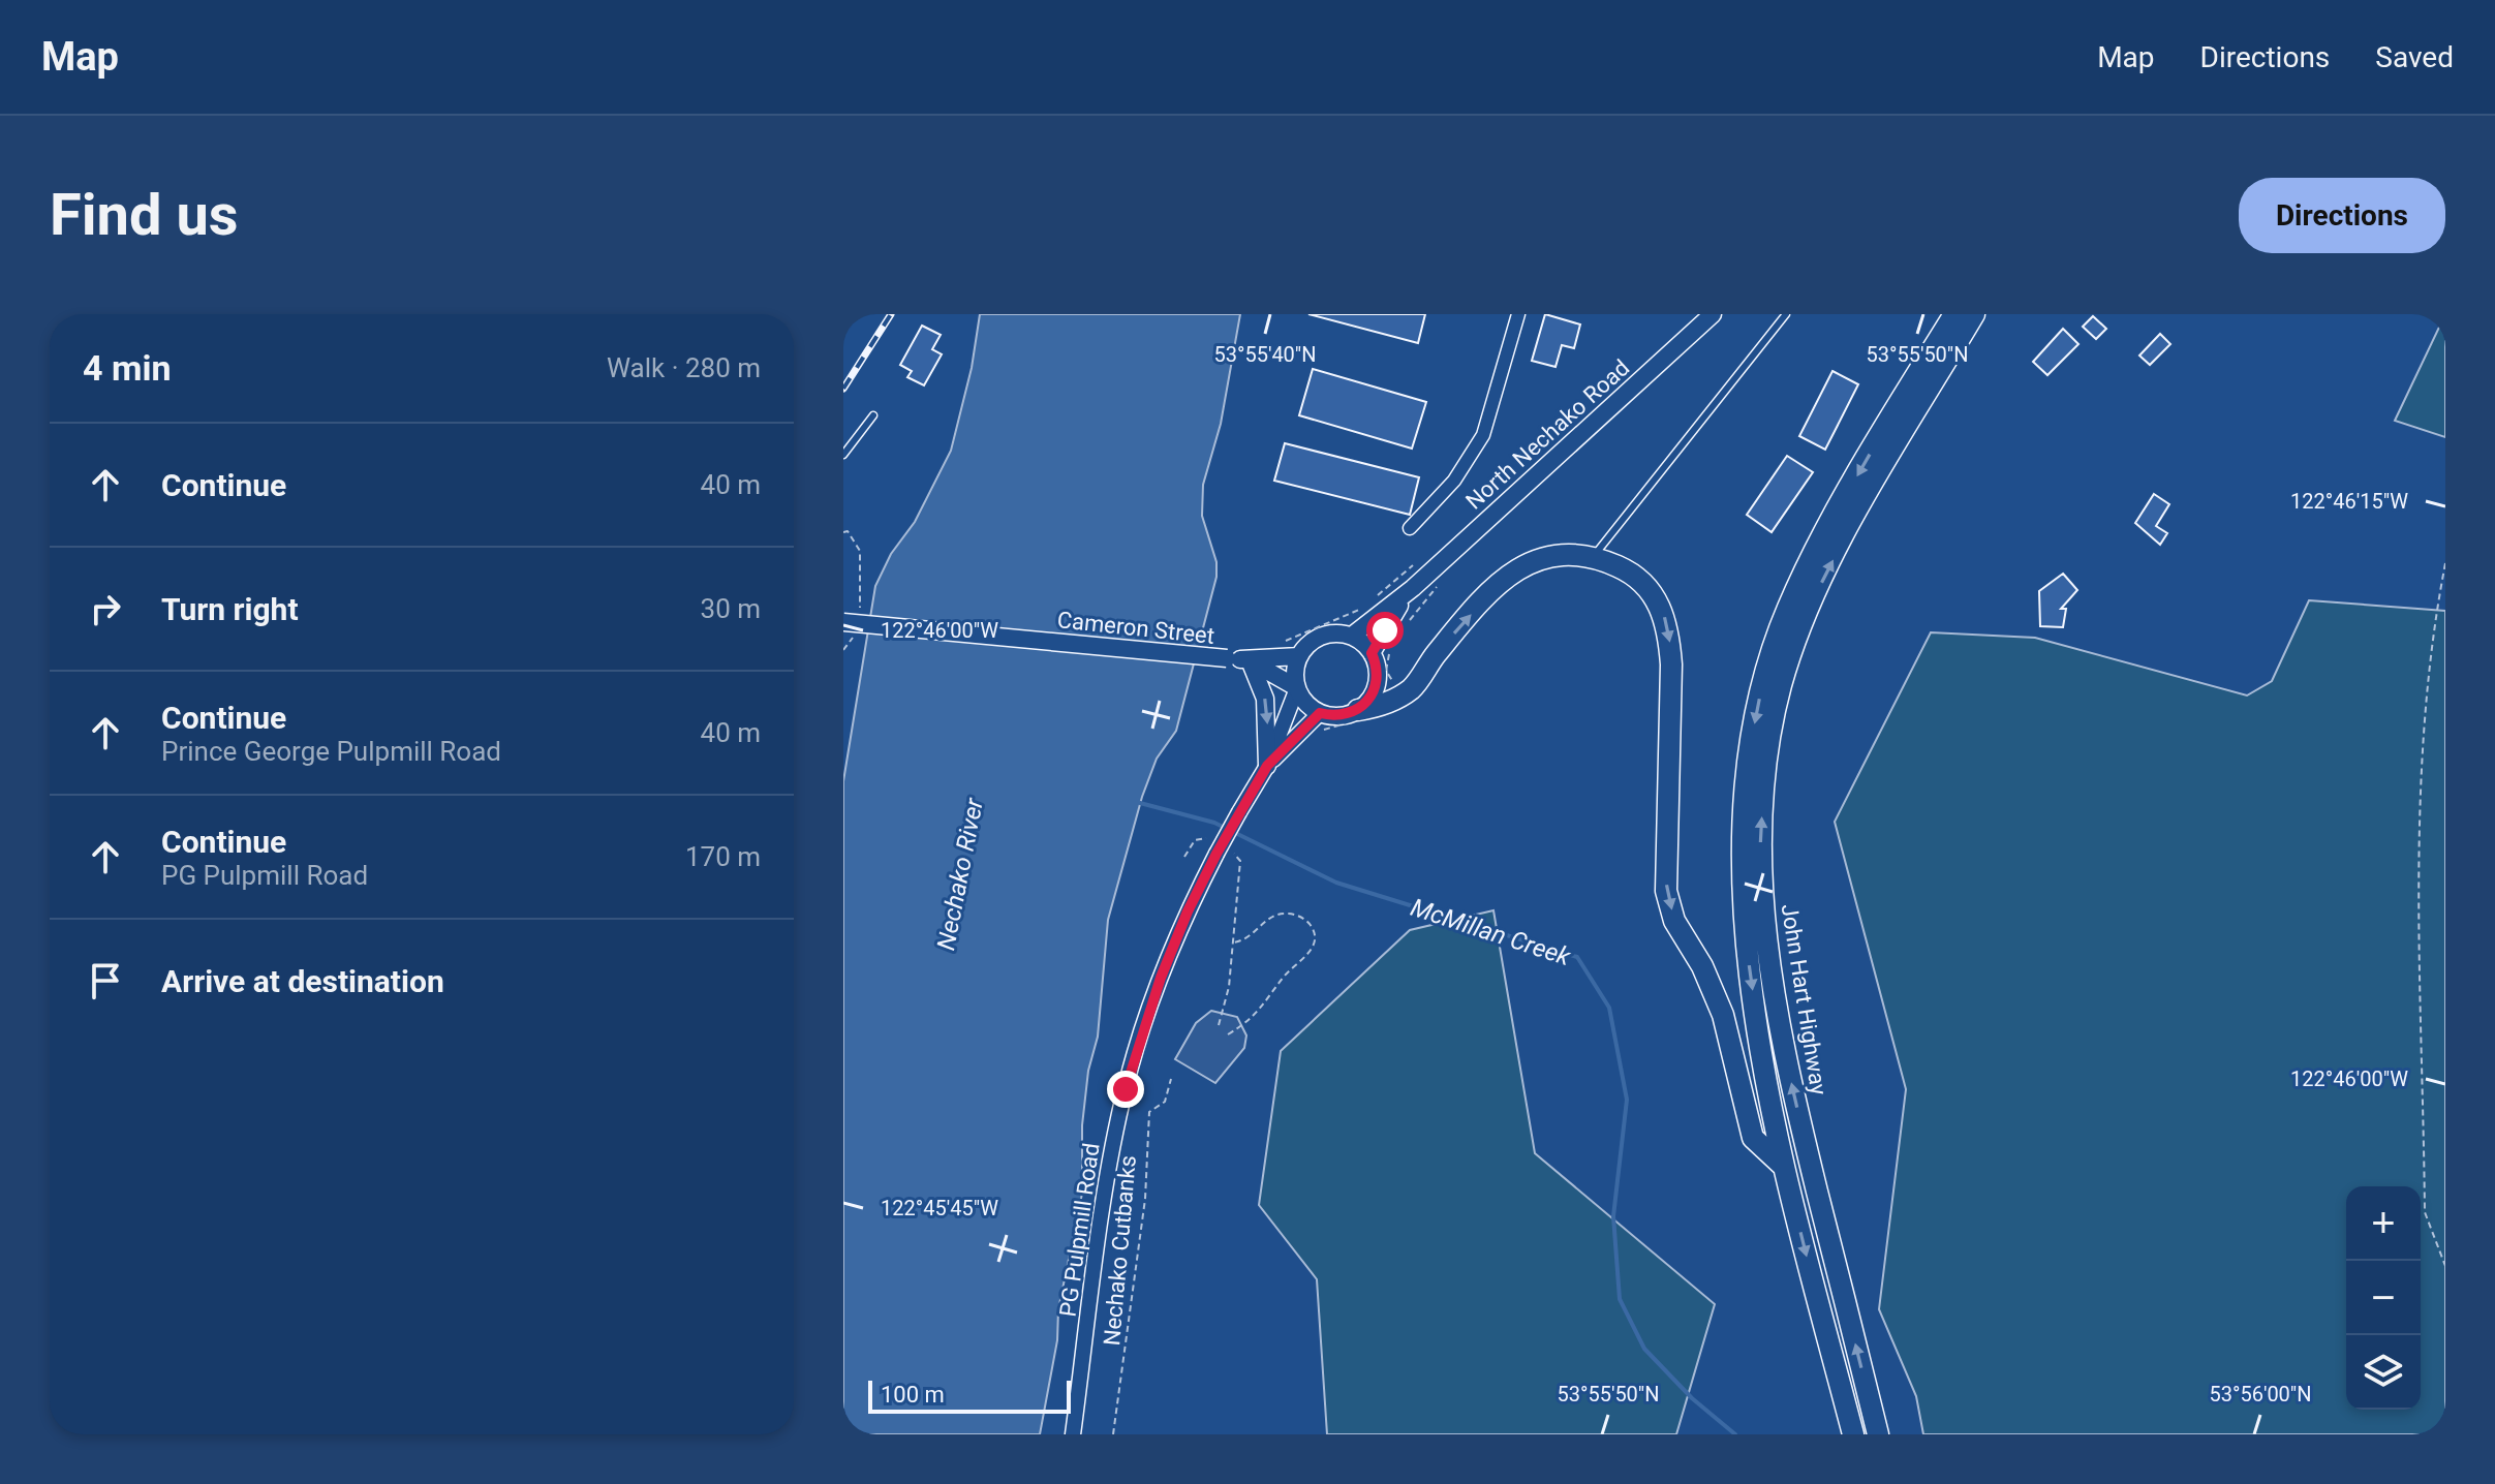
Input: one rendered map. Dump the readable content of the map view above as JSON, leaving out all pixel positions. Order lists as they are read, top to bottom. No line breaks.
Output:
{"streets":{"highway":["John Hart Highway"],"main road":["North Nechako Road","Cameron Street"],"street":["PG Pulpmill Road"],"path":["Nechako Cutbanks"]},"water":["Nechako River","McMillan Creek"],"scale_bar":"100 m","page":{"header":"Map","nav":["Map","Directions","Saved"],"buttons":"Directions","title":"Find us","heading":["4 min","Walk · 280 m"],"list":[["Continue","40 m"],["Turn right","30 m"],["Continue","Prince George Pulpmill Road","40 m"],["Continue","PG Pulpmill Road","170 m"],"Arrive at destination"],"map_buttons":["+","−"],"scale":"100 m"},"coordinates":["53°55'40\"N","53°55'50\"N","122°46'15\"W","122°46'00\"W","122°45'45\"W","53°56'00\"N"]}
